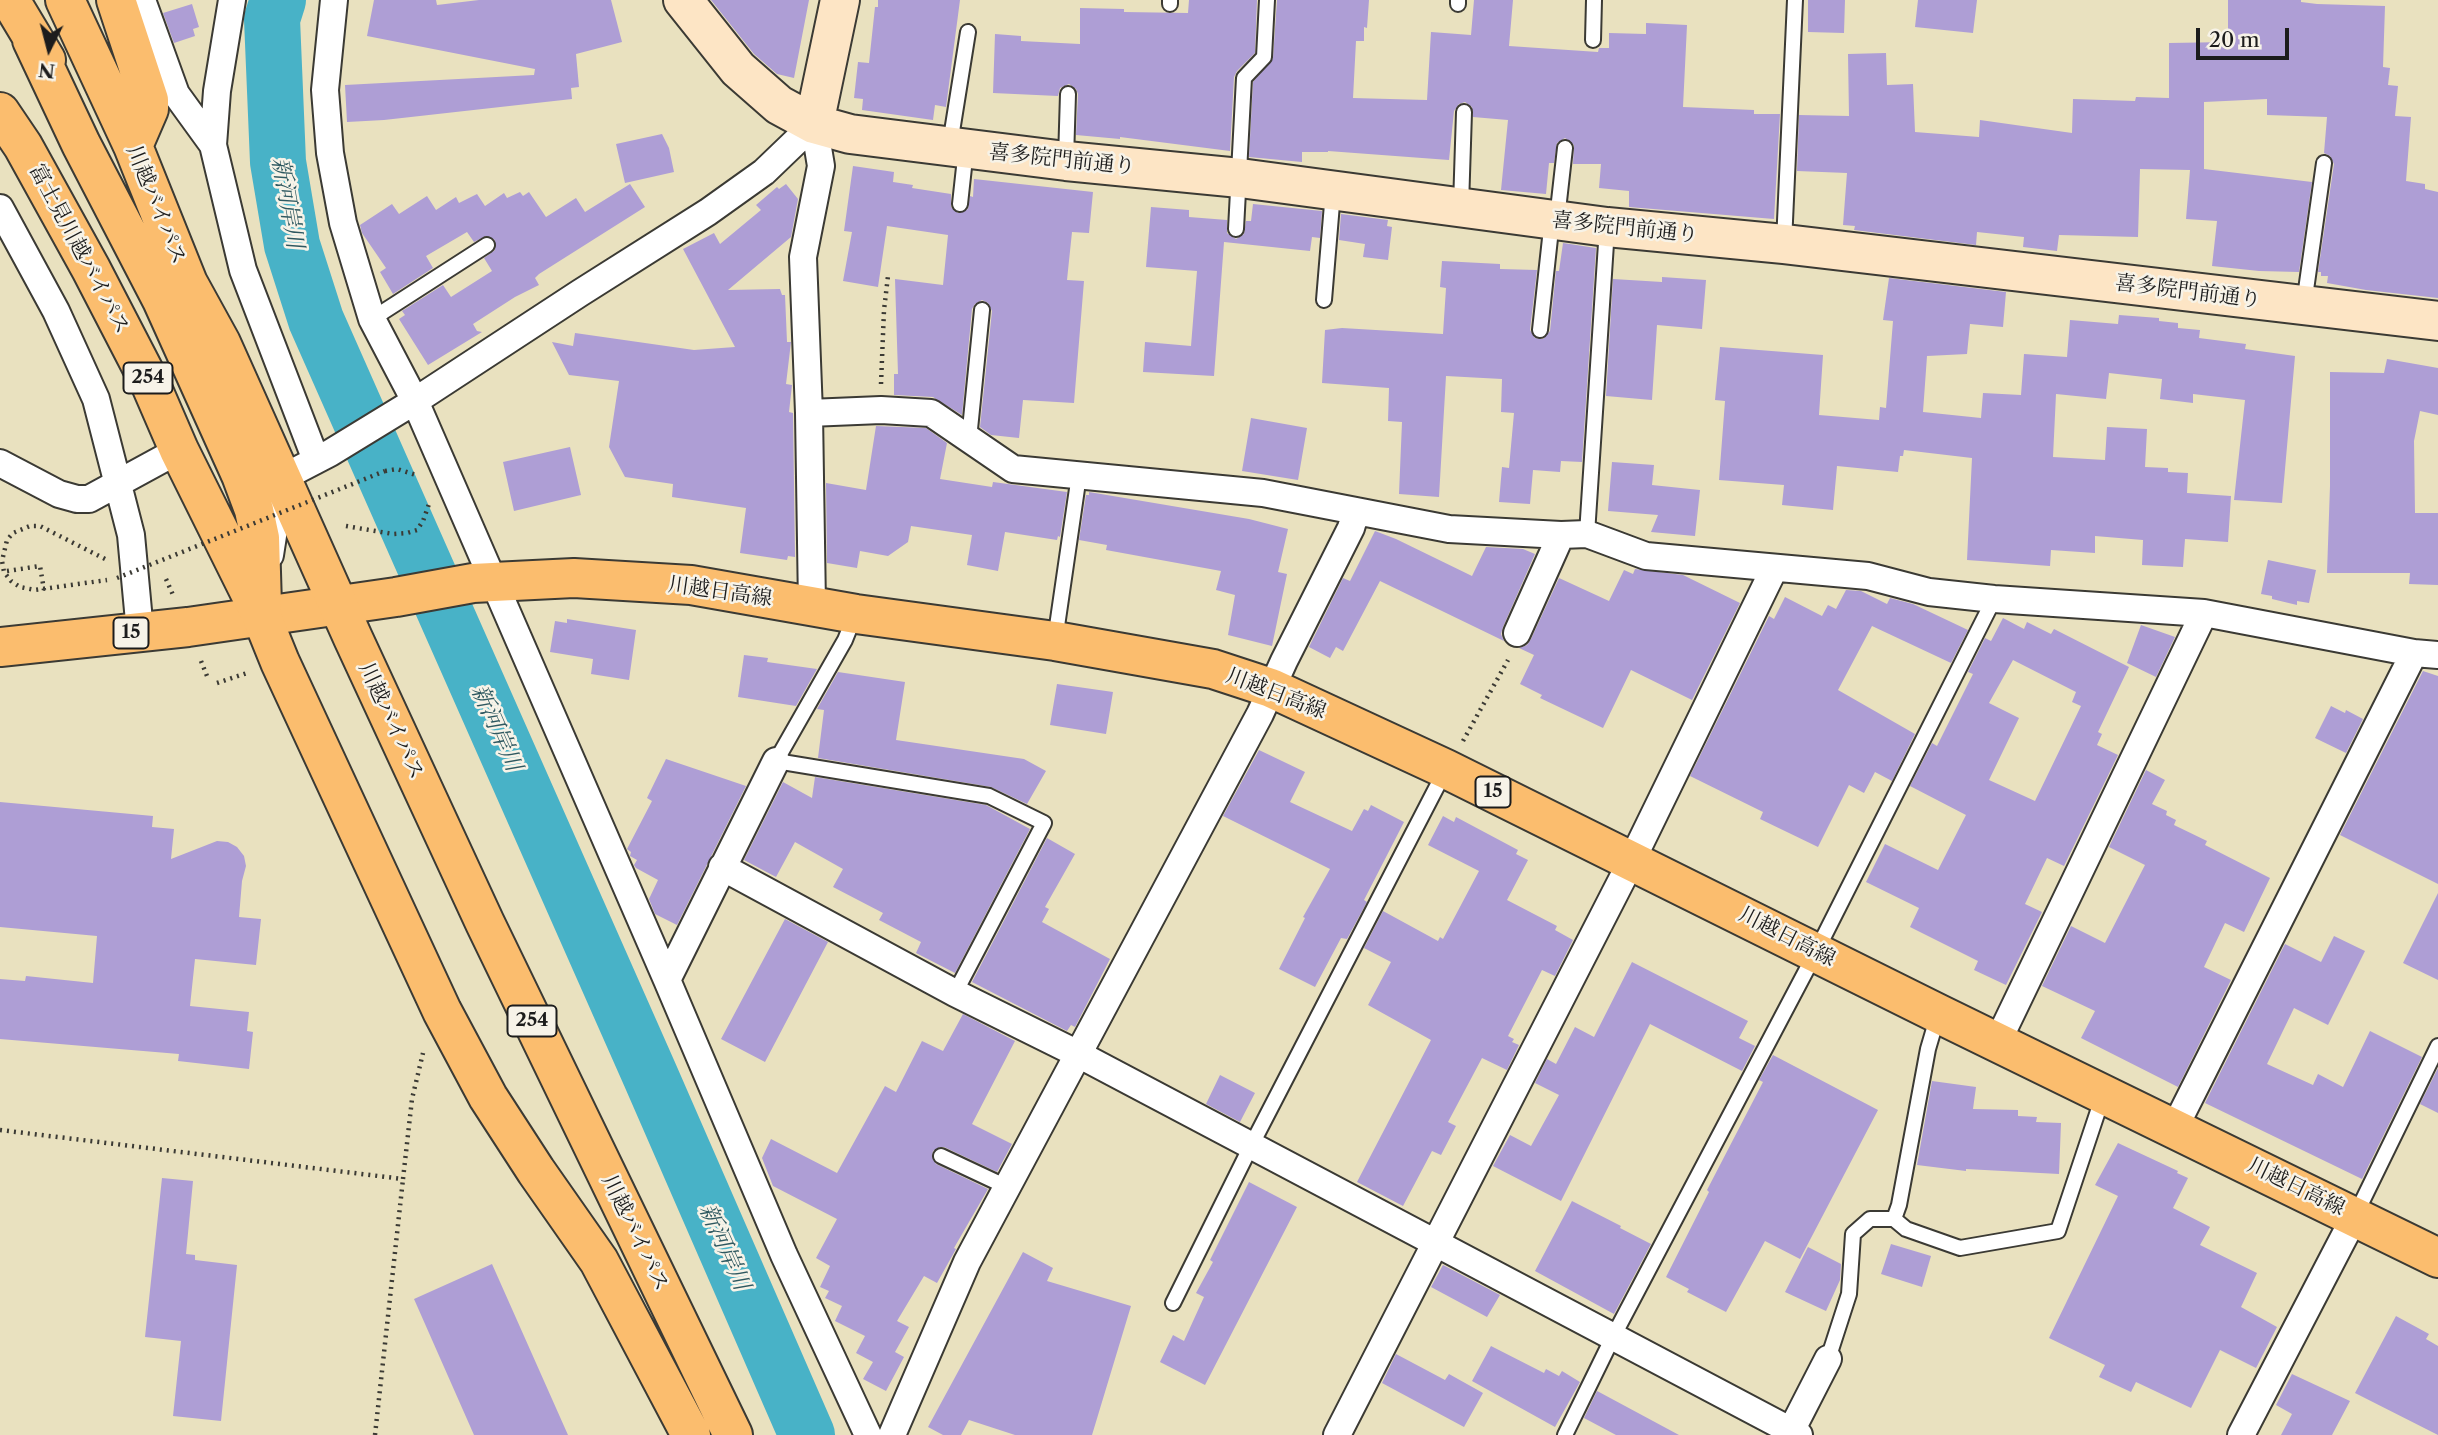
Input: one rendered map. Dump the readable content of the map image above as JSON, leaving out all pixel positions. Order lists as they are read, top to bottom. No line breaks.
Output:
{"streets":{"main road":["川越バイパス","富士見川越バイパス","254","川越日高線","15"],"street":["喜多院門前通り"]},"crossings":[["川越バイパス","富士見川越バイパス"],["川越バイパス","254"],["川越バイパス","川越日高線"],["富士見川越バイパス","254"],["富士見川越バイパス","川越日高線"]],"water":["新河岸川"],"scale_bar":"20 m","north":"bottom"}
